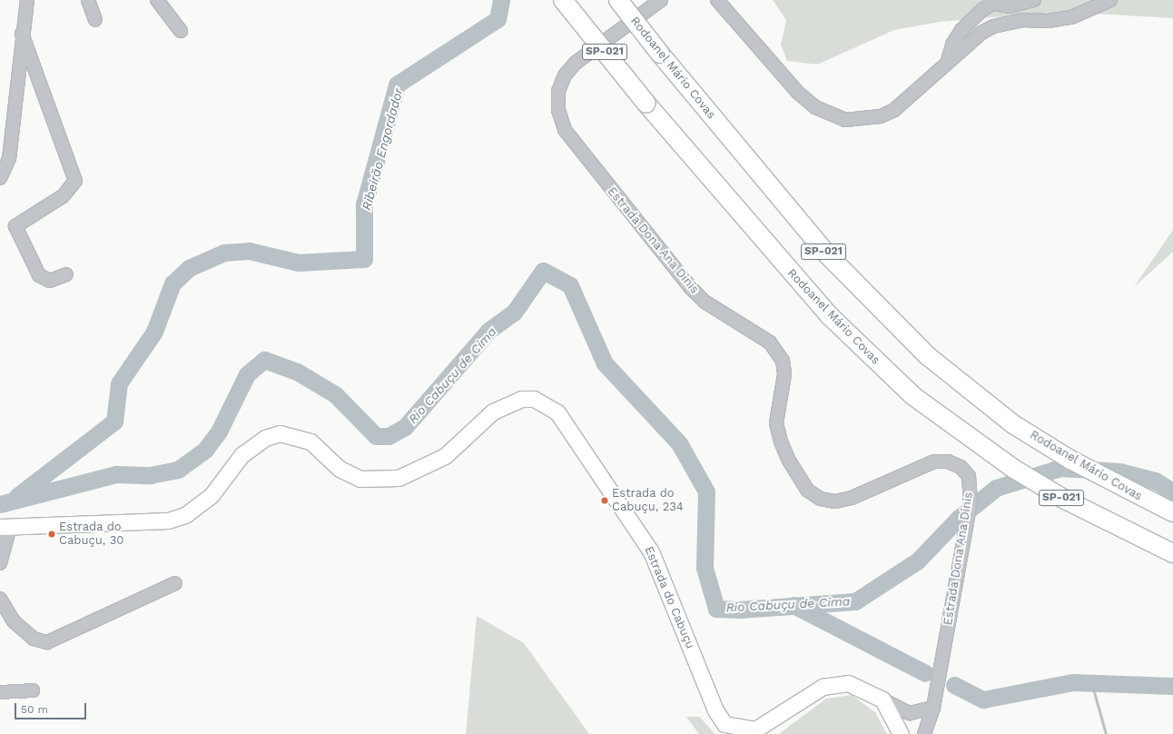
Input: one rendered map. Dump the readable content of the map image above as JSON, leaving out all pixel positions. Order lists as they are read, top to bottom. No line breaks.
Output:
{"streets":{"highway":["SP-021","Rodoanel Mário Covas"],"main road":["Estrada do Cabuçu"],"street":["Estrada Dona Ana Dinis"]},"water":["Ribeirão Engordador","Rio Cabuçu de Cima"],"places":["Estrada do Cabuçu, 234","Estrada do Cabuçu, 30"],"scale_bar":"50 m"}
